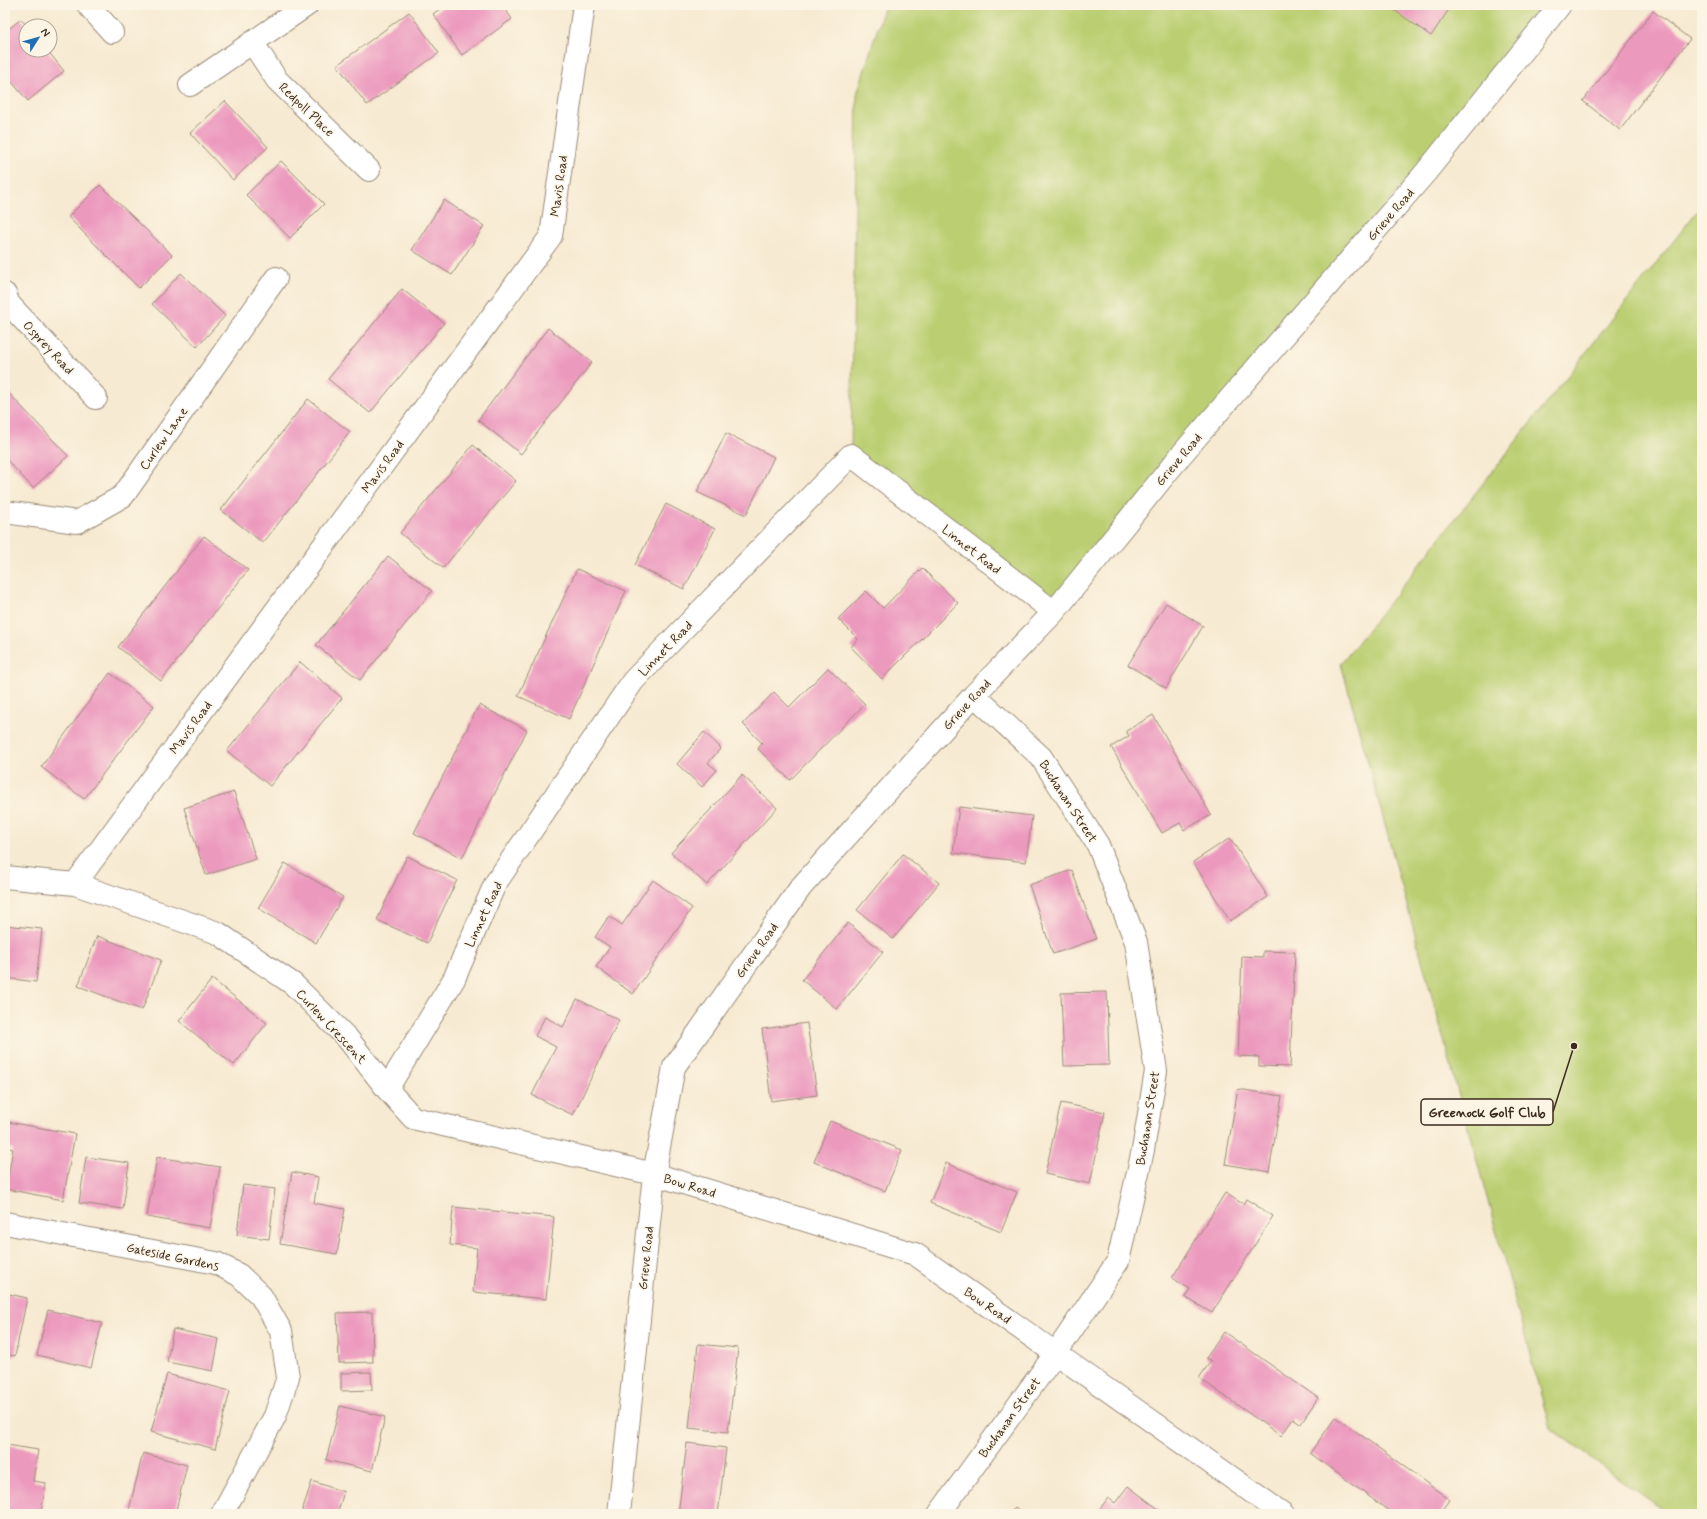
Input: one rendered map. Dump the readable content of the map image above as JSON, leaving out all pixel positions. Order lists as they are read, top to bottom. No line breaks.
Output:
{"streets":{"street":["Redpoll Place","Mavis Road","Grieve Road","Osprey Road","Curlew Lane","Linnet Road","Buchanan Street","Curlew Crescent","Bow Road","Gateside Gardens"]},"crossings":[["Mavis Road","Curlew Crescent"],["Grieve Road","Linnet Road"],["Grieve Road","Buchanan Street"],["Grieve Road","Curlew Crescent"],["Grieve Road","Bow Road"],["Linnet Road","Curlew Crescent"],["Buchanan Street","Bow Road"],["Curlew Crescent","Bow Road"]],"places":["Greenock Golf Club"],"north":"top right"}
